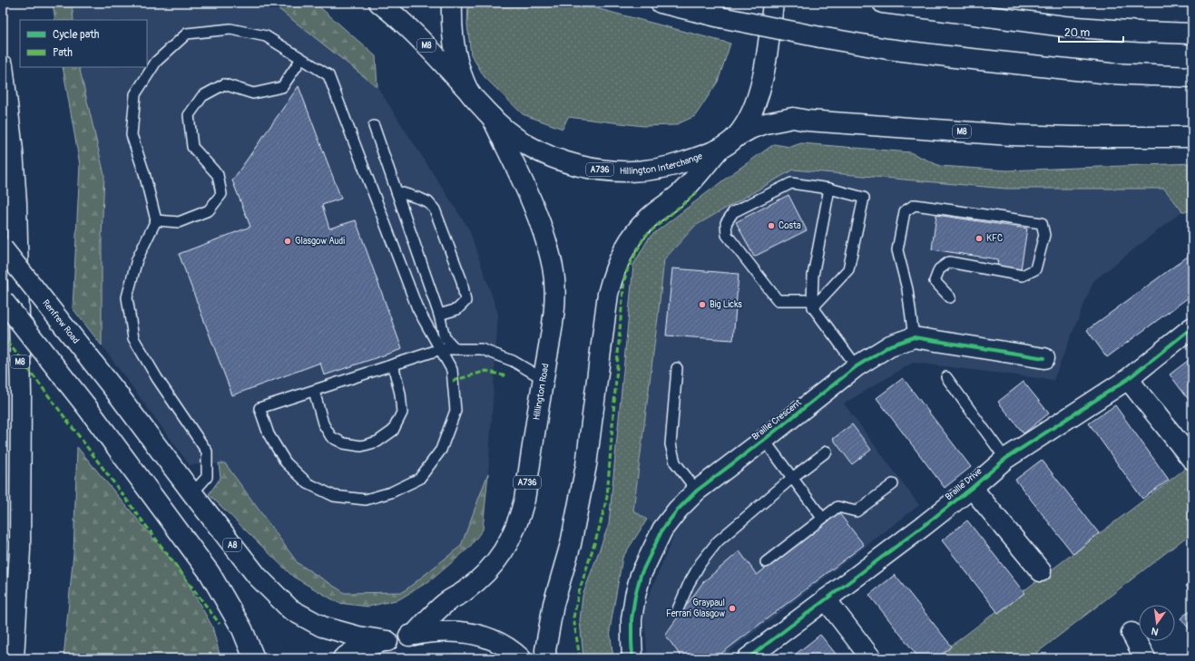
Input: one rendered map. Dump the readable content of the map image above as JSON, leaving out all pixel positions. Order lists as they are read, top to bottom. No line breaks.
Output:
{"streets":{"main road":["M8","Hillington Interchange","A736","Renfrew Road","Hillington Road","Braille Crescent","Braille Drive","A8"]},"crossings":[["M8","Hillington Interchange"],["Hillington Interchange","A736"],["Hillington Interchange","Hillington Road"],["Renfrew Road","A8"]],"places":["Costa","KFC","Glasgow Audi","Big Licks","Graypaul Ferrari Glasgow"],"legend":["Cycle path","Path"],"scale_bar":"20 m","north":"bottom"}
